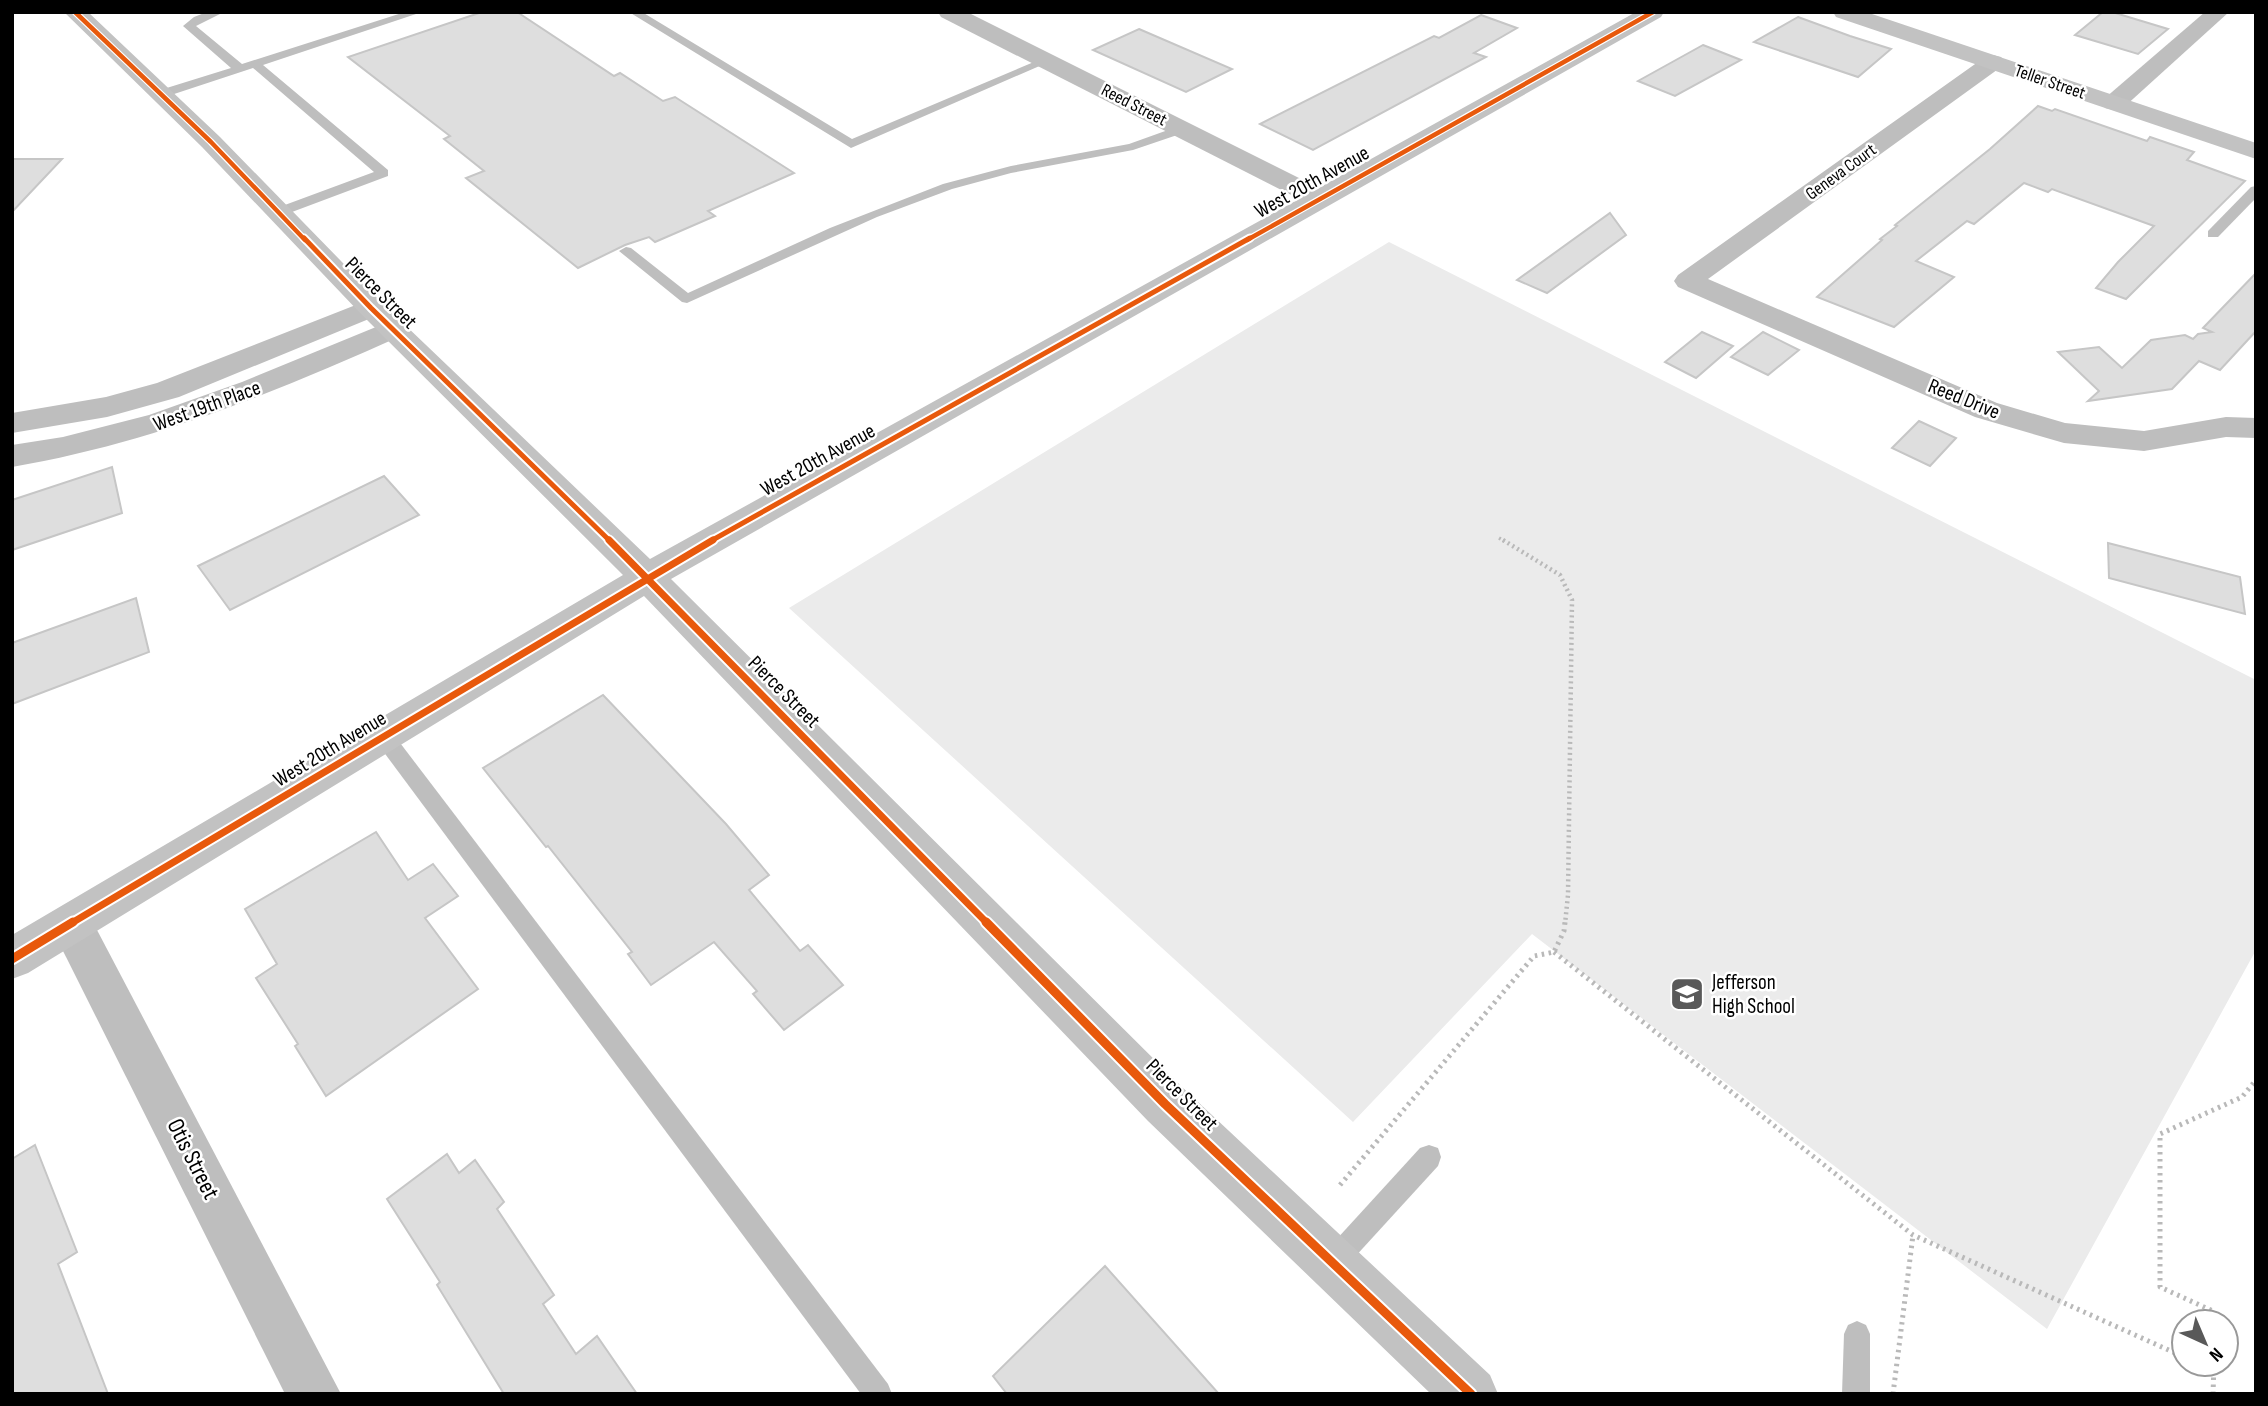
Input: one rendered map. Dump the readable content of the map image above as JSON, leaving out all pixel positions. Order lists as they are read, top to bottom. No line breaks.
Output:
{"streets":{"street":["Teller Street","Reed Street","Geneva Court","West 20th Avenue","Pierce Street","Reed Drive","West 19th Place","Otis Street"]},"crossings":[["Teller Street","Geneva Court"],["Reed Street","West 20th Avenue"],["Geneva Court","Reed Drive"],["West 20th Avenue","Pierce Street"],["West 20th Avenue","Otis Street"],["Pierce Street","West 19th Place"]],"places":{"school or university":["Jefferson High School"]},"north":"bottom right"}
